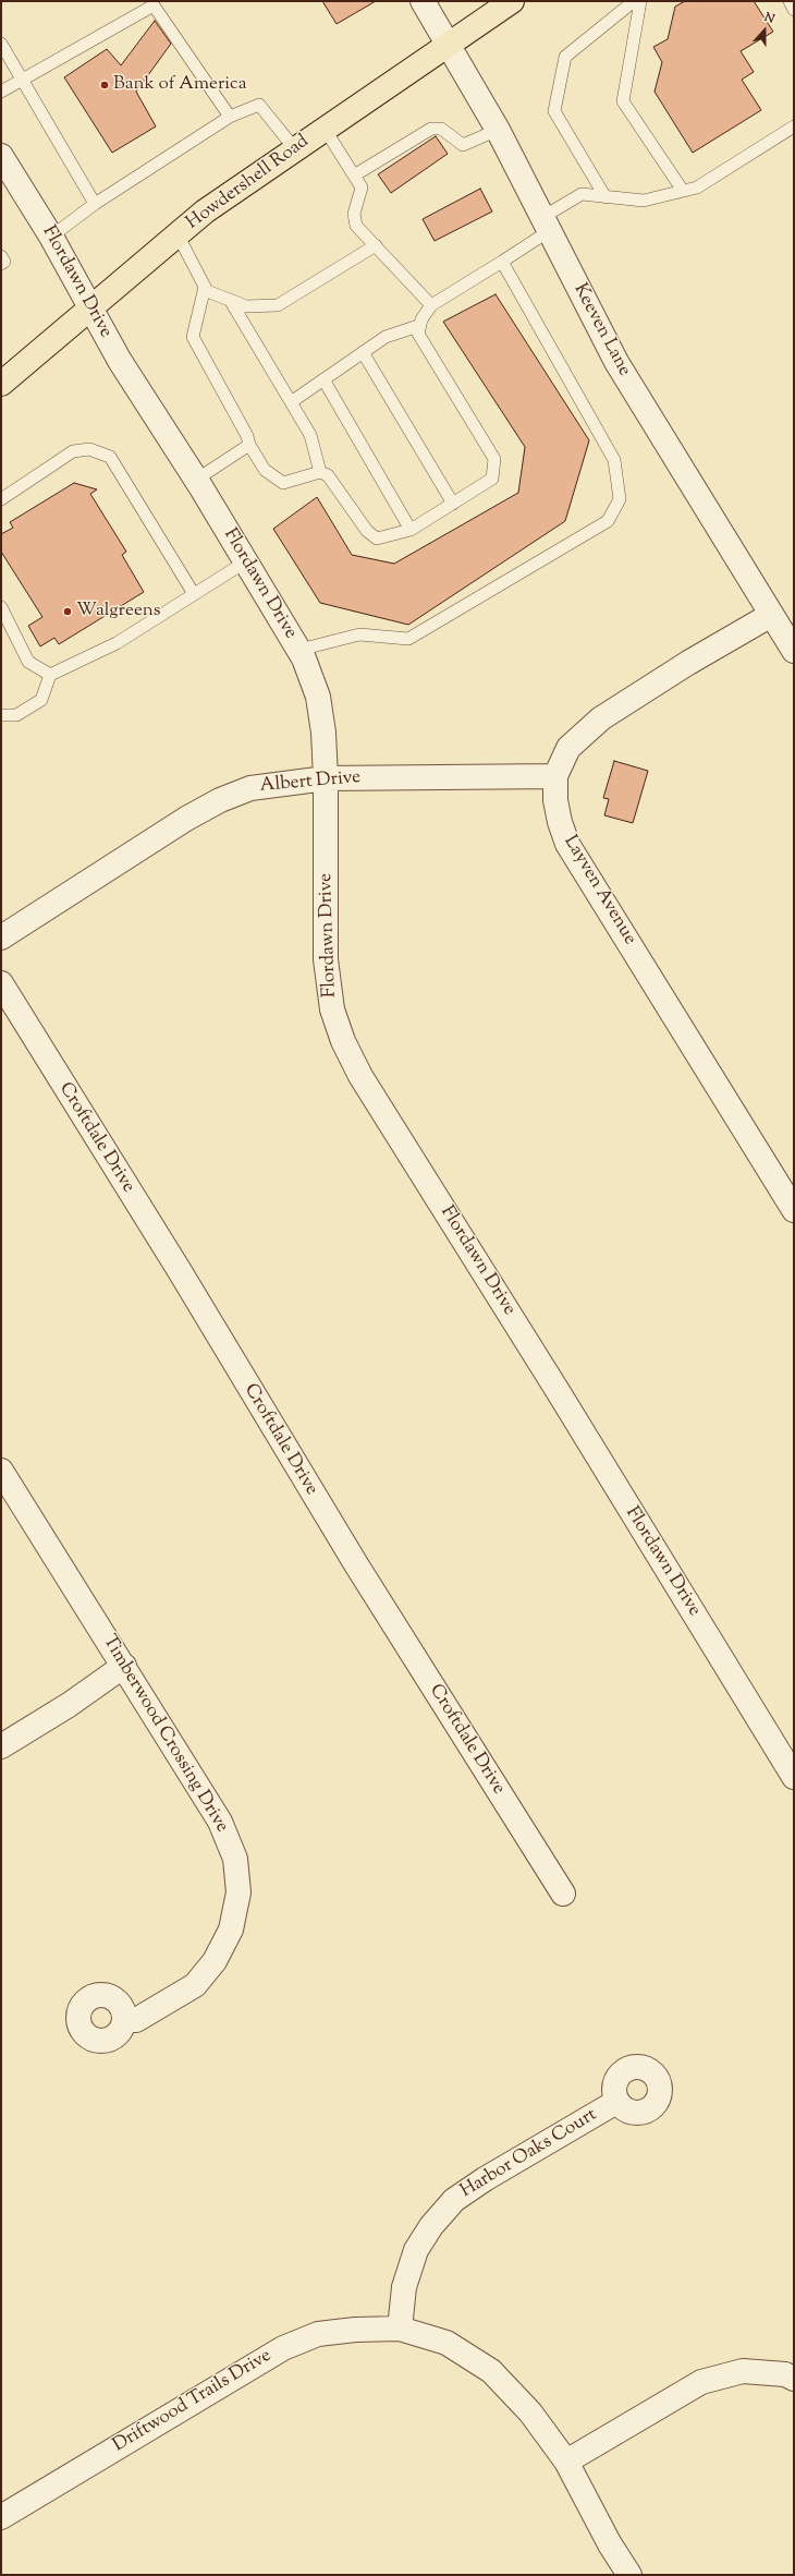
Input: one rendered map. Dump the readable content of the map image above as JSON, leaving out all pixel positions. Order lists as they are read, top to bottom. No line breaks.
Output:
{"streets":{"main road":["Howdershell Road"],"street":["Flordawn Drive","Keeven Lane","Albert Drive","Layven Avenue","Croftdale Drive","Timberwood Crossing Drive","Harbor Oaks Court","Driftwood Trails Drive"]},"crossings":[["Howdershell Road","Flordawn Drive"],["Howdershell Road","Keeven Lane"],["Flordawn Drive","Albert Drive"],["Keeven Lane","Layven Avenue"],["Albert Drive","Layven Avenue"],["Harbor Oaks Court","Driftwood Trails Drive"]],"places":["Bank of America","Walgreens"],"north":"top"}
